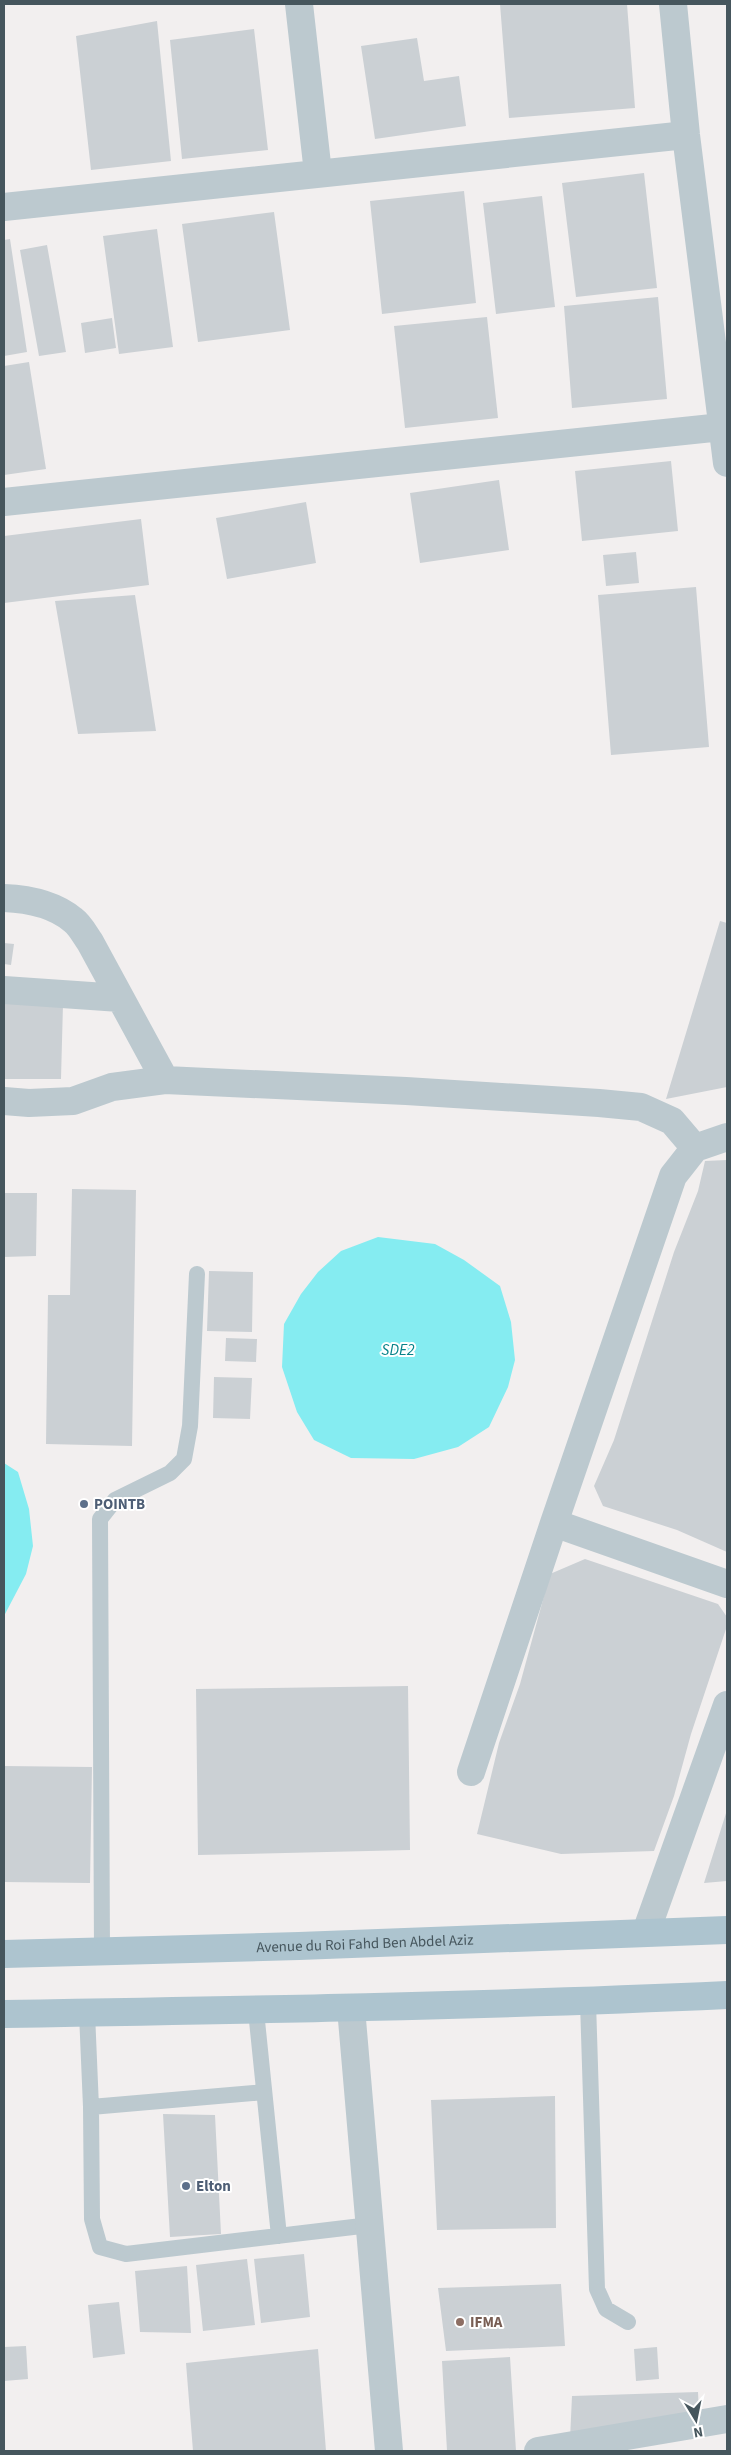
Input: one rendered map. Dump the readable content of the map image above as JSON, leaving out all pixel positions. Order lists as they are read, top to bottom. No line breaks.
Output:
{"streets":{"main road":["Avenue du Roi Fahd Ben Abdel Aziz"]},"water":["SDE2"],"places":["POINTB","Elton","IFMA"],"north":"bottom"}
